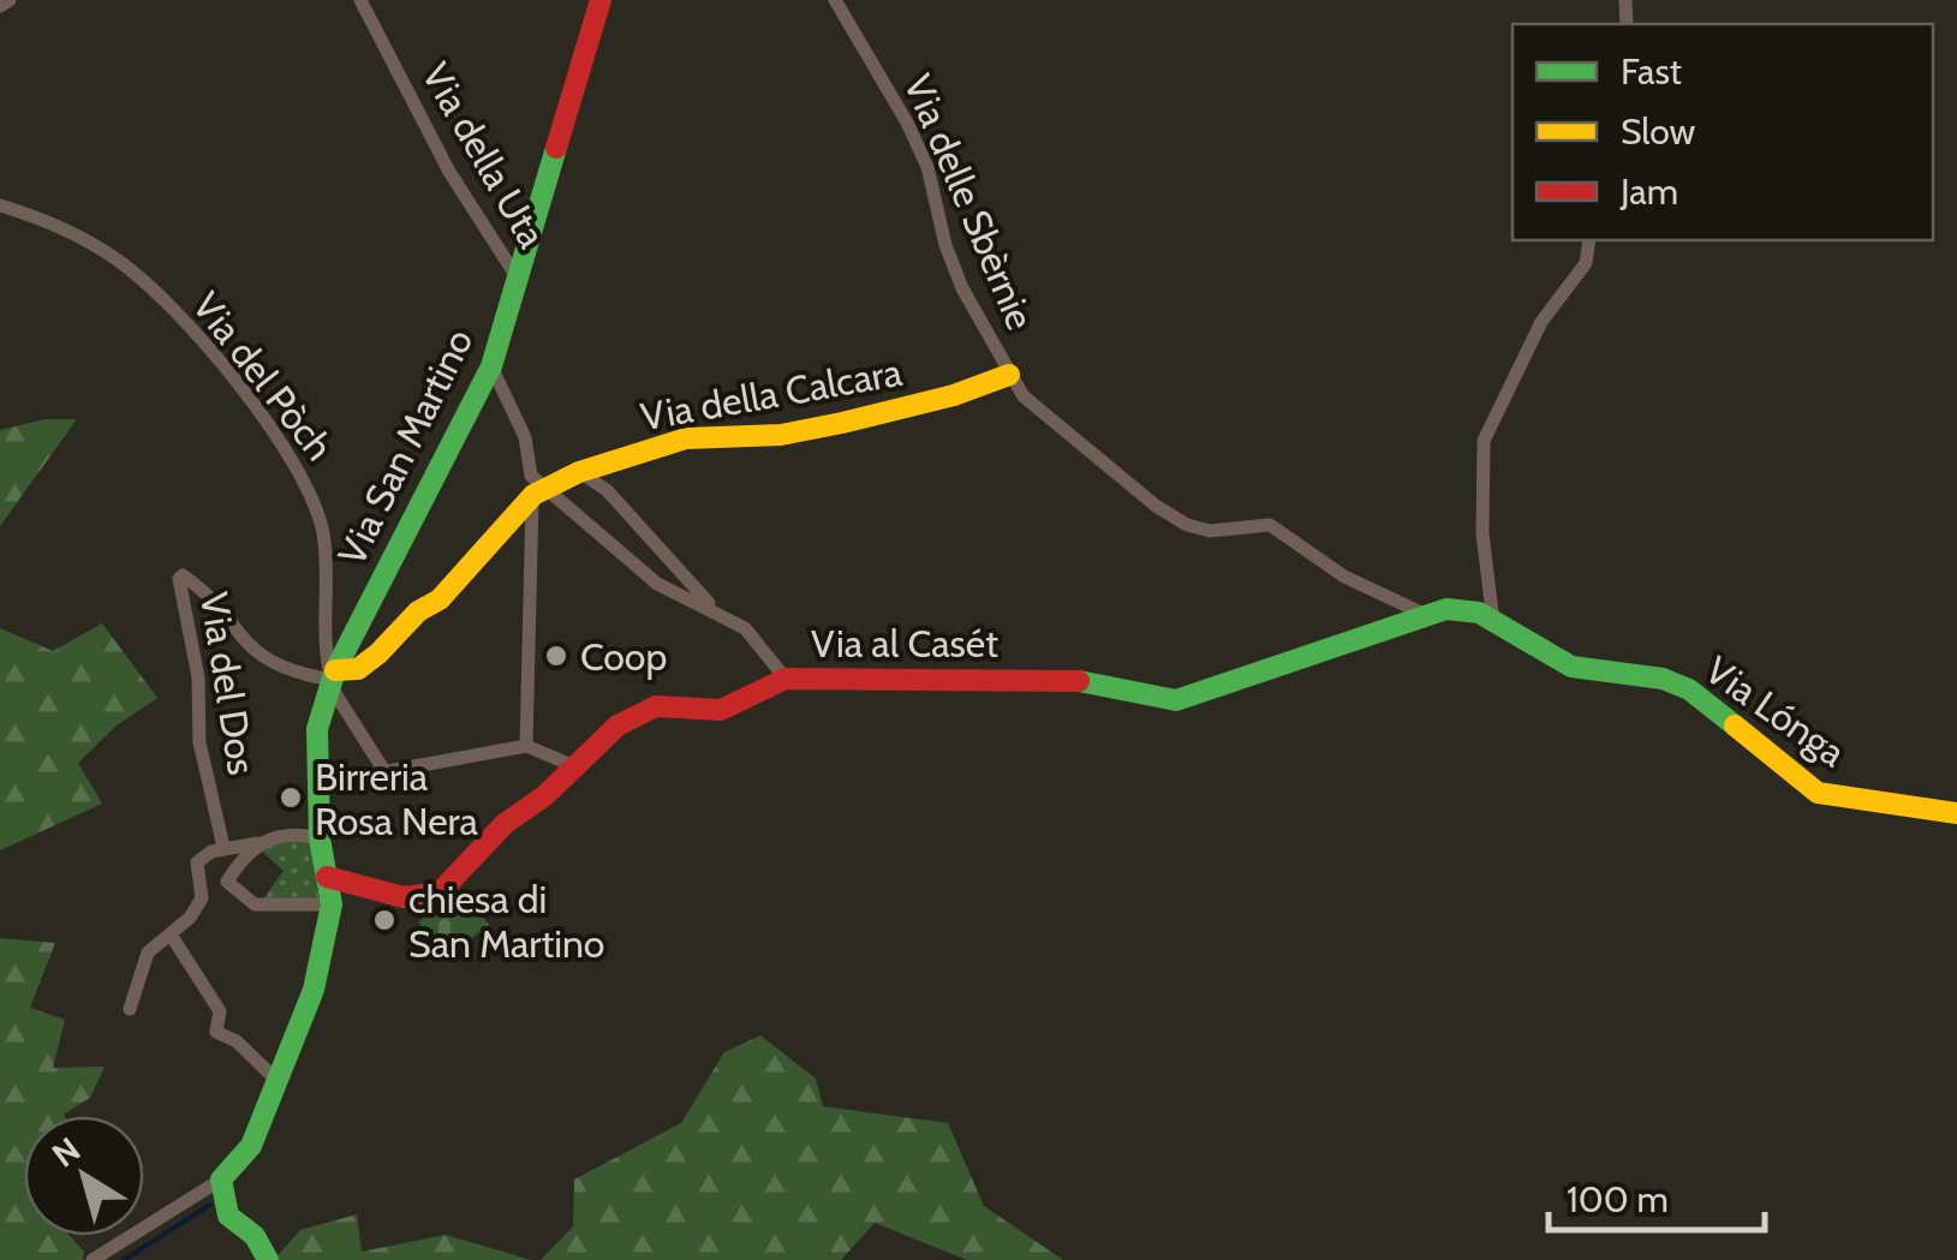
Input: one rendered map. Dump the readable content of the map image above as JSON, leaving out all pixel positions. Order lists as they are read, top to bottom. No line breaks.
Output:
{"streets":{"street":["Via della Uta","Via delle Sbèrnie","Via del Pòch","Via della Calcara","Via San Martino","Via al Casét","Via del Dos","Via Lónga"]},"crossings":[["Via della Uta","Via San Martino"],["Via delle Sbèrnie","Via della Calcara"],["Via delle Sbèrnie","Via al Casét"],["Via delle Sbèrnie","Via Lónga"],["Via del Pòch","Via della Calcara"],["Via del Pòch","Via San Martino"],["Via del Pòch","Via del Dos"],["Via della Calcara","Via San Martino"],["Via della Calcara","Via del Dos"],["Via San Martino","Via al Casét"],["Via San Martino","Via del Dos"],["Via al Casét","Via Lónga"]],"places":["Coop","Birreria Rosa Nera","chiesa di San Martino"],"legend":["Fast","Slow","Jam"],"scale_bar":"100 m","north":"top left"}
